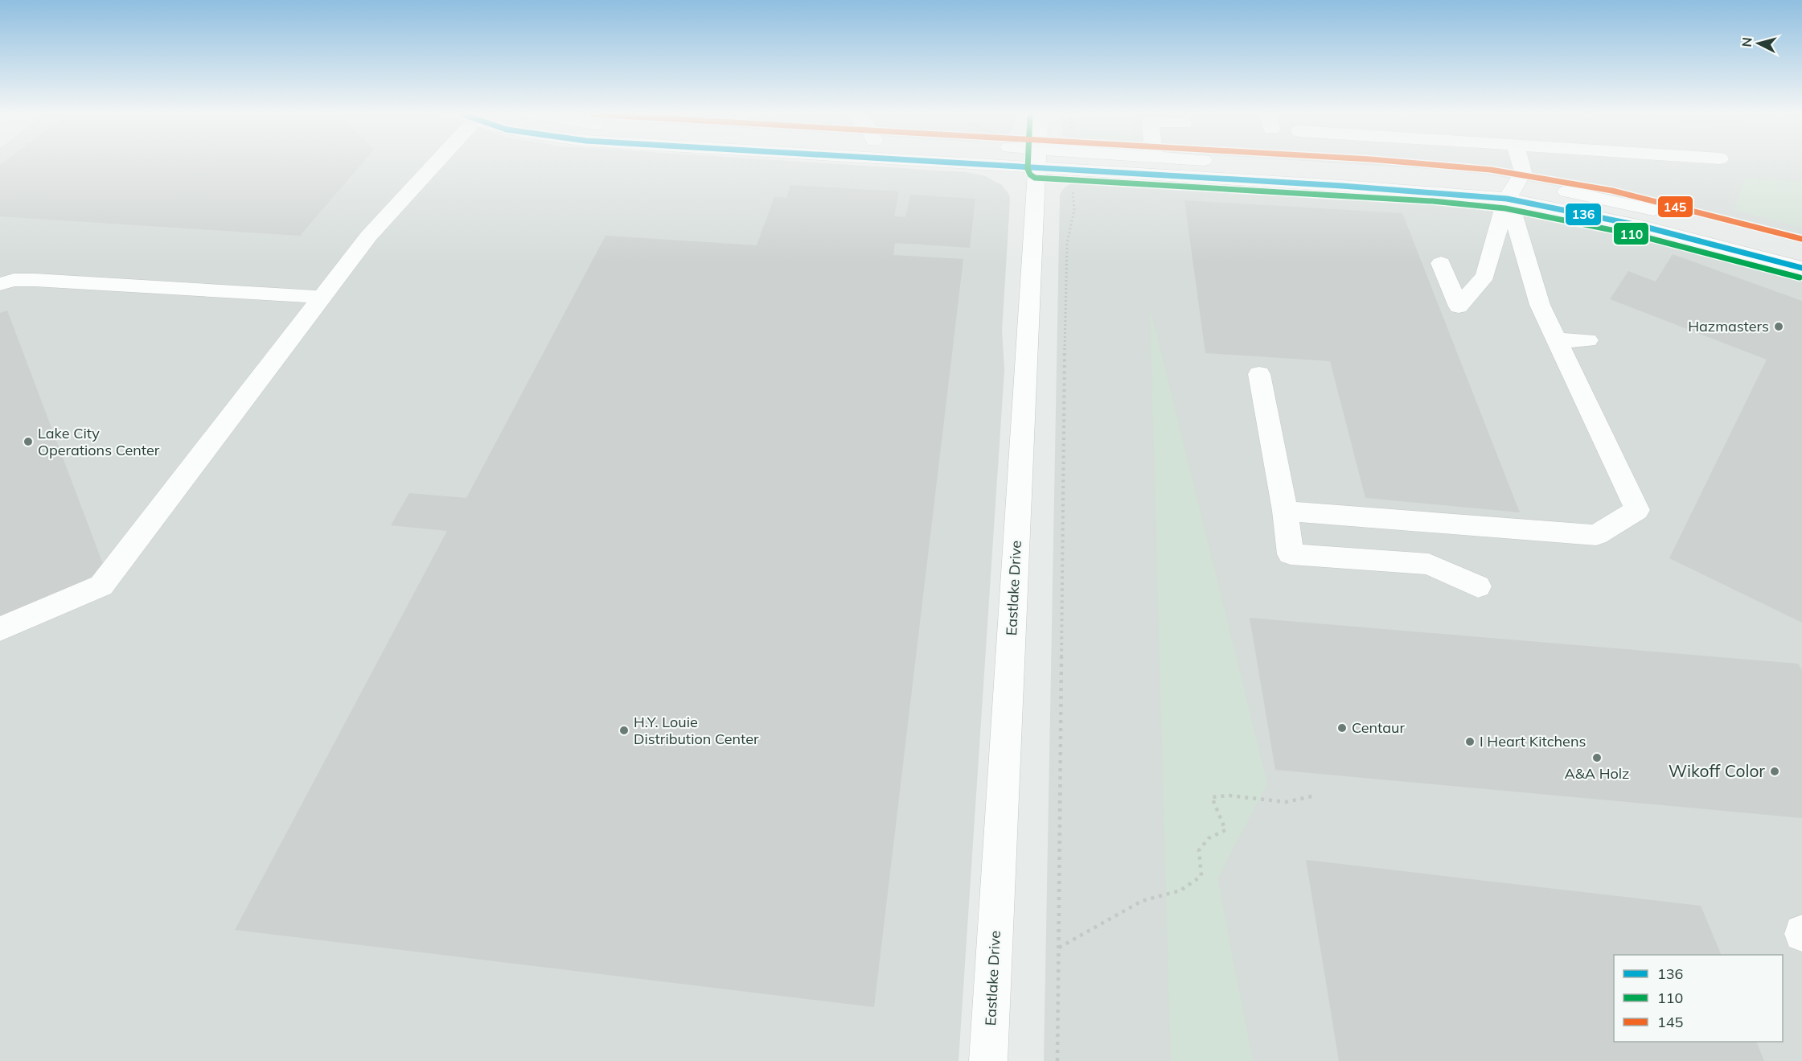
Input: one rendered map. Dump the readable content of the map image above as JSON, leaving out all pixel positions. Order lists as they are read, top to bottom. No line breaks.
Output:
{"streets":{"street":["Eastlake Drive"]},"places":["Hazmasters","Lake City Operations Center","Centaur","H.Y. Louie Distribution Center","I Heart Kitchens","A&A Holz","Wikoff Color"],"lines":["transit line 136","transit line 110","transit line 145"],"legend":["136","110","145"],"north":"left"}
